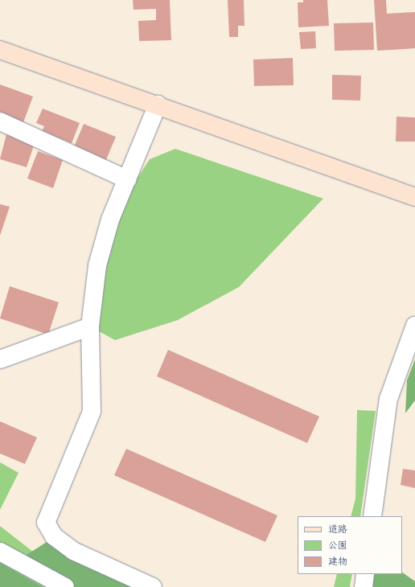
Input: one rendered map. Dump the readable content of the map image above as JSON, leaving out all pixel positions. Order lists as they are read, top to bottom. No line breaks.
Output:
{"legend":["道路","公園","建物"]}
